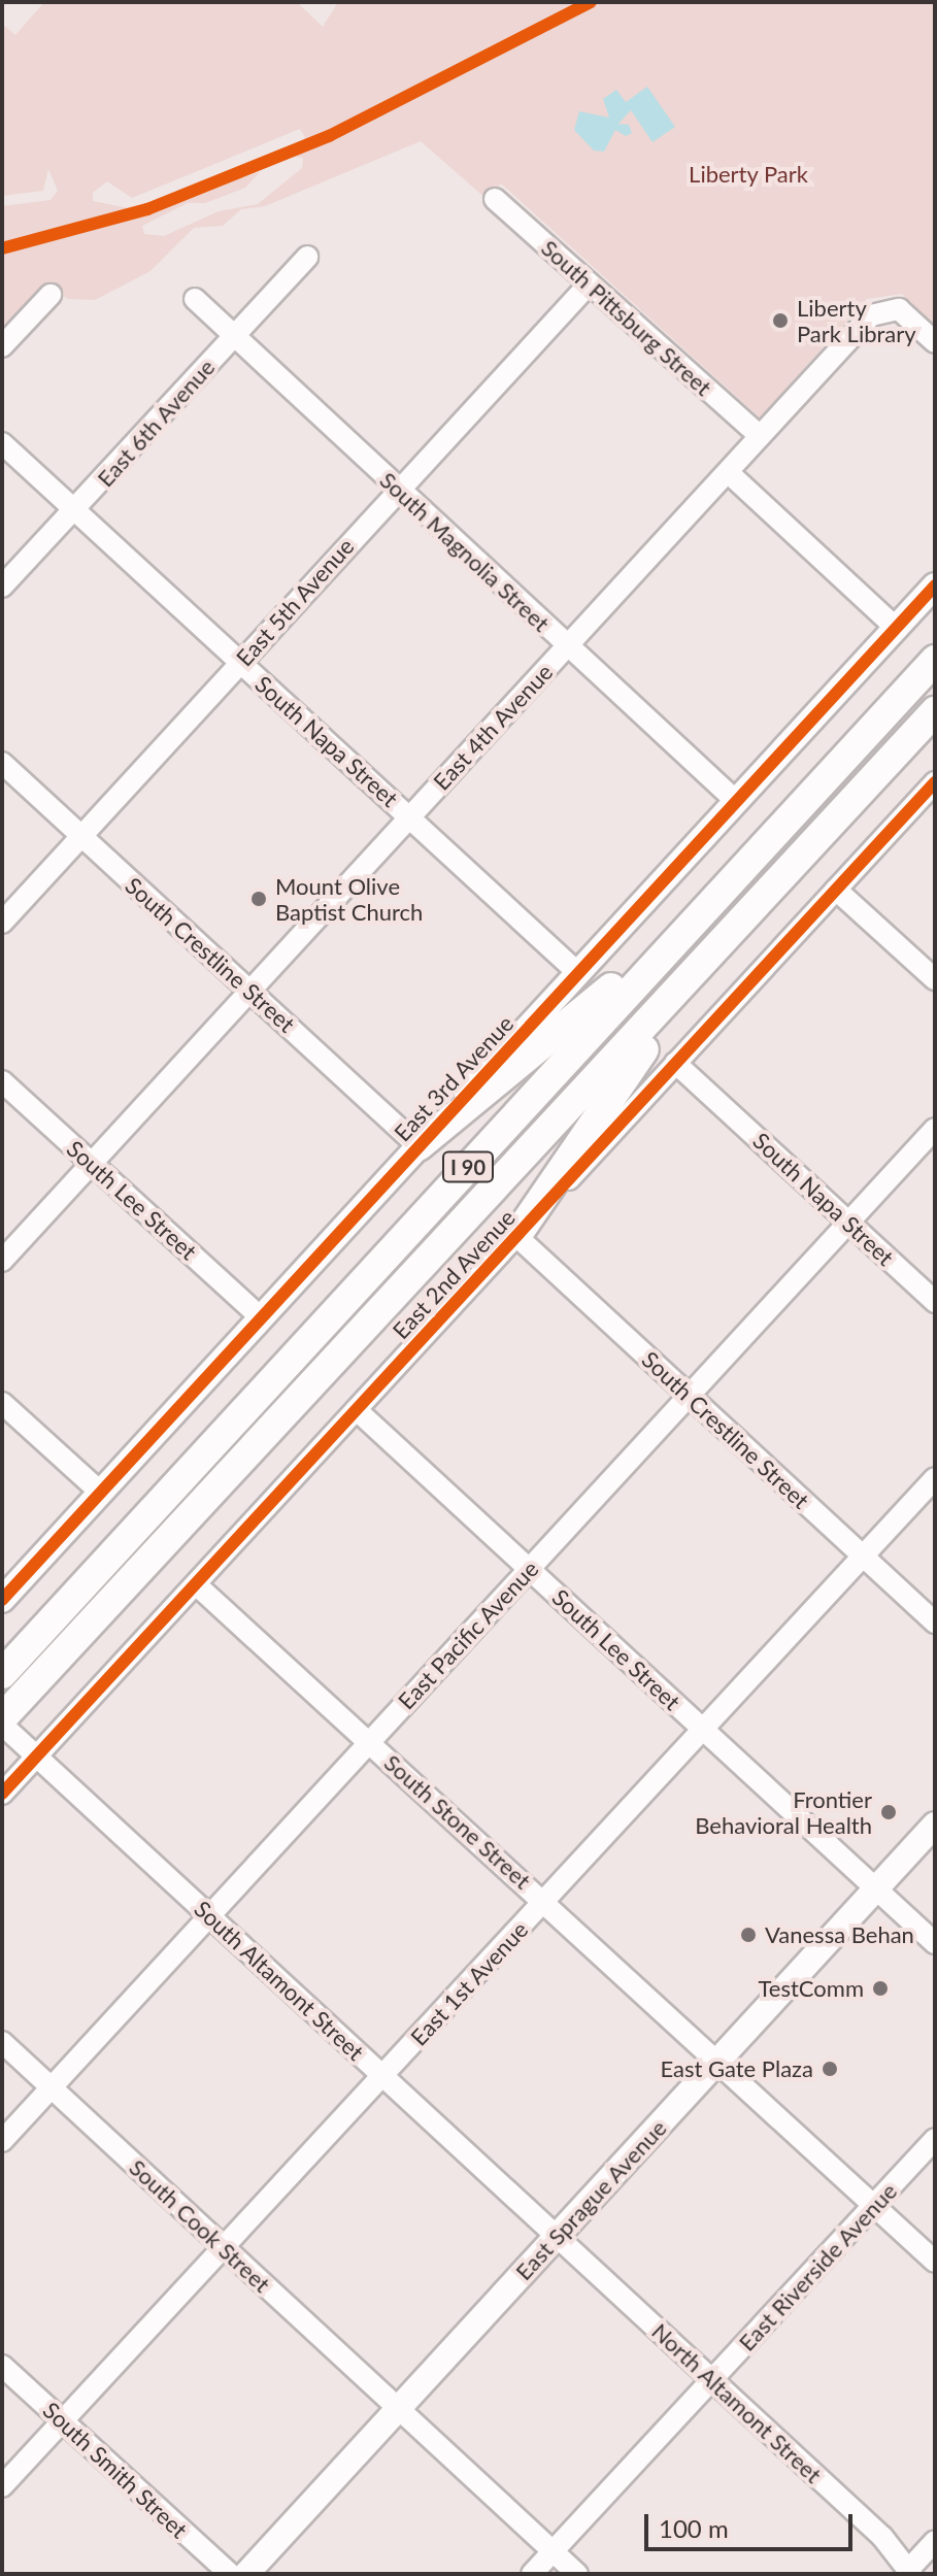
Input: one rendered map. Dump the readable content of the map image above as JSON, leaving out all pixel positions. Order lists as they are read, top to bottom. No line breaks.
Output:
{"streets":{"highway":["I 90"],"main road":["East 3rd Avenue","East Sprague Avenue"],"street":["South Pittsburg Street","East 6th Avenue","South Magnolia Street","East 5th Avenue","East 4th Avenue","South Napa Street","South Crestline Street","South Lee Street","East 2nd Avenue","East Pacific Avenue","South Stone Street","South Altamont Street","East 1st Avenue","South Cook Street","East Riverside Avenue","North Altamont Street","South Smith Street"]},"crossings":[["South Pittsburg Street","East 5th Avenue"],["South Pittsburg Street","East 4th Avenue"],["East 6th Avenue","South Magnolia Street"],["East 6th Avenue","South Napa Street"],["South Magnolia Street","East 5th Avenue"],["South Magnolia Street","East 4th Avenue"],["South Magnolia Street","East 3rd Avenue"],["East 5th Avenue","South Napa Street"],["East 5th Avenue","South Crestline Street"],["East 4th Avenue","South Napa Street"],["East 4th Avenue","South Crestline Street"],["East 4th Avenue","South Lee Street"],["South Napa Street","East 3rd Avenue"],["South Napa Street","East 2nd Avenue"],["South Napa Street","East Pacific Avenue"],["South Crestline Street","East 3rd Avenue"],["South Crestline Street","East 2nd Avenue"],["South Crestline Street","East Pacific Avenue"],["South Crestline Street","East 1st Avenue"],["East 3rd Avenue","South Lee Street"],["I 90","South Altamont Street"],["South Lee Street","East 2nd Avenue"],["South Lee Street","East Pacific Avenue"],["South Lee Street","East 1st Avenue"],["South Lee Street","East Sprague Avenue"],["East 2nd Avenue","South Stone Street"],["East 2nd Avenue","South Altamont Street"],["East Pacific Avenue","South Stone Street"],["East Pacific Avenue","South Altamont Street"],["East Pacific Avenue","South Cook Street"],["South Stone Street","East 1st Avenue"],["South Stone Street","East Sprague Avenue"],["South Stone Street","East Riverside Avenue"],["South Altamont Street","East 1st Avenue"],["South Altamont Street","East Sprague Avenue"],["South Altamont Street","North Altamont Street"],["East 1st Avenue","South Cook Street"],["East 1st Avenue","South Smith Street"],["East Sprague Avenue","South Cook Street"],["East Sprague Avenue","North Altamont Street"],["South Cook Street","East Riverside Avenue"],["East Riverside Avenue","North Altamont Street"]],"parks":["Liberty Park"],"places":["Liberty Park Library","Mount Olive Baptist Church","Frontier Behavioral Health","Vanessa Behan","TestComm","East Gate Plaza"],"scale_bar":"100 m"}
